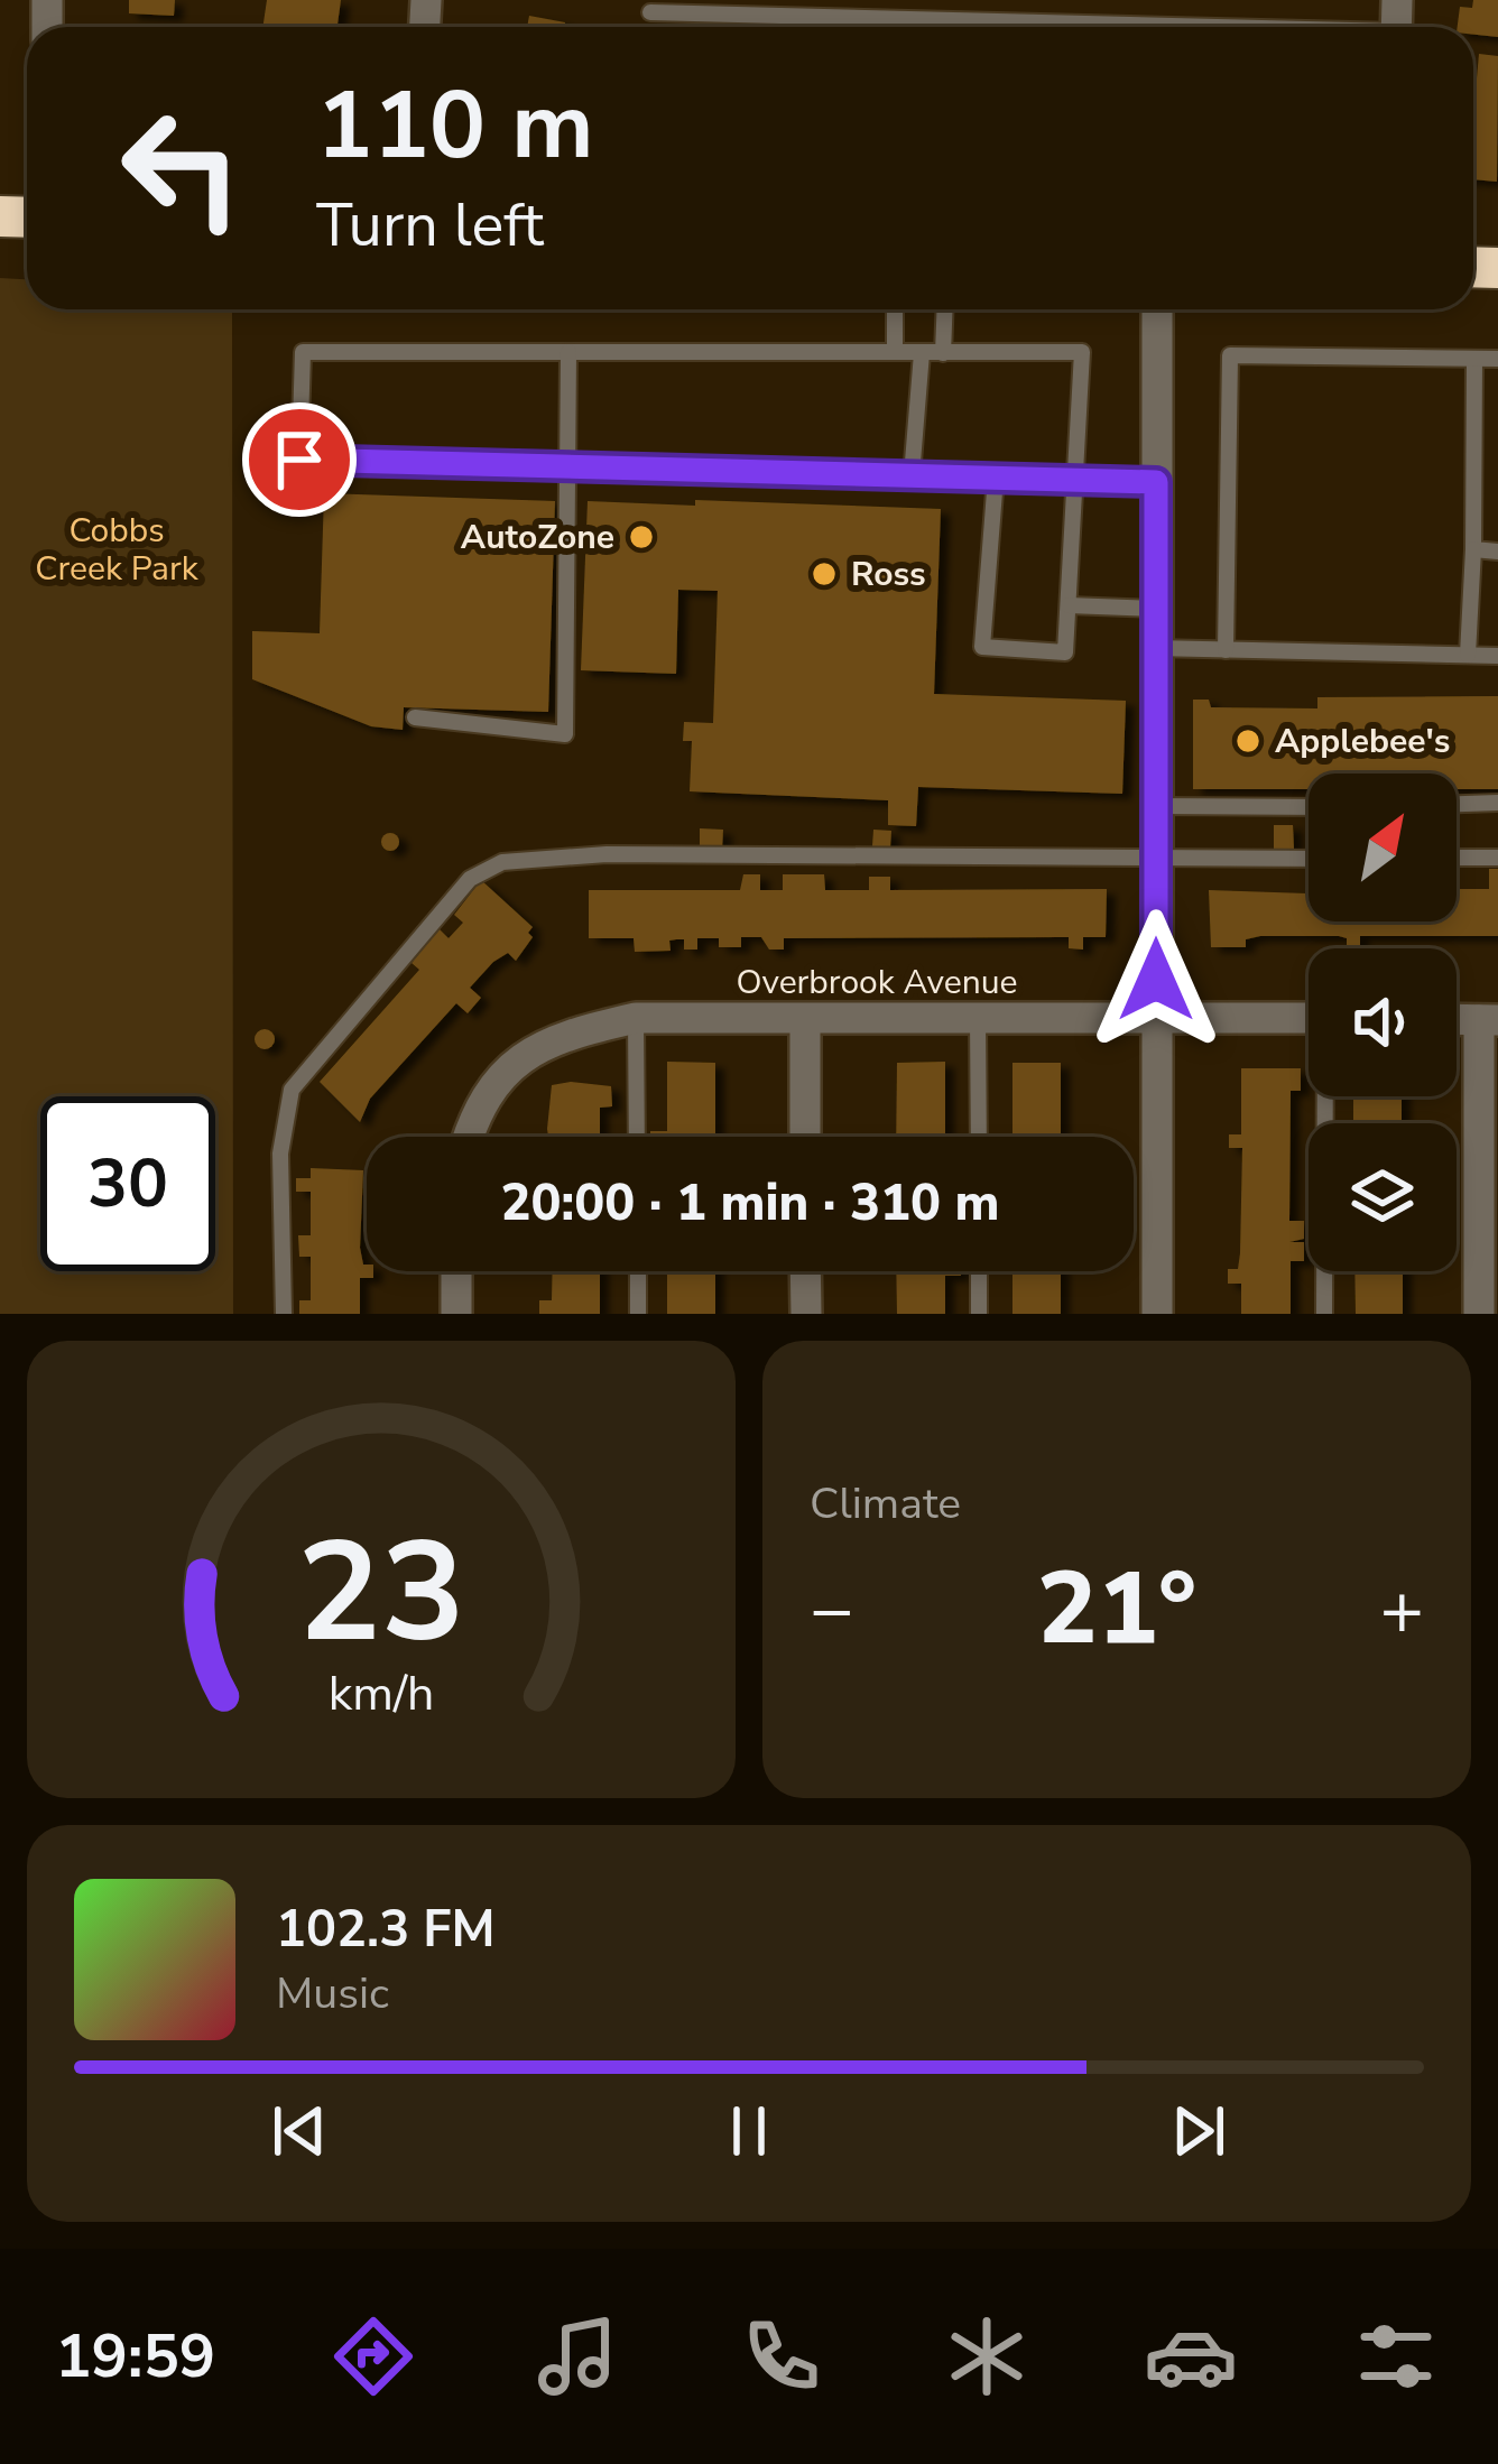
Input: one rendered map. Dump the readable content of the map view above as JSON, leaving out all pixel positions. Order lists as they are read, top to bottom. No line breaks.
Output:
{"streets":{"street":["Overbrook Avenue"]},"parks":["Cobbs Creek Park"],"places":["AutoZone","Ross","Applebee's"],"north":"top right","page":{"turn":["110 m","Turn left"],"limit":"30","trip":"20:00 · 1 min · 310 m","tile":"Climate","heat":["−","21°","+"],"song":["102.3 FM","Music"],"tabs":"19:59","gauge":["23","km/h"]}}
